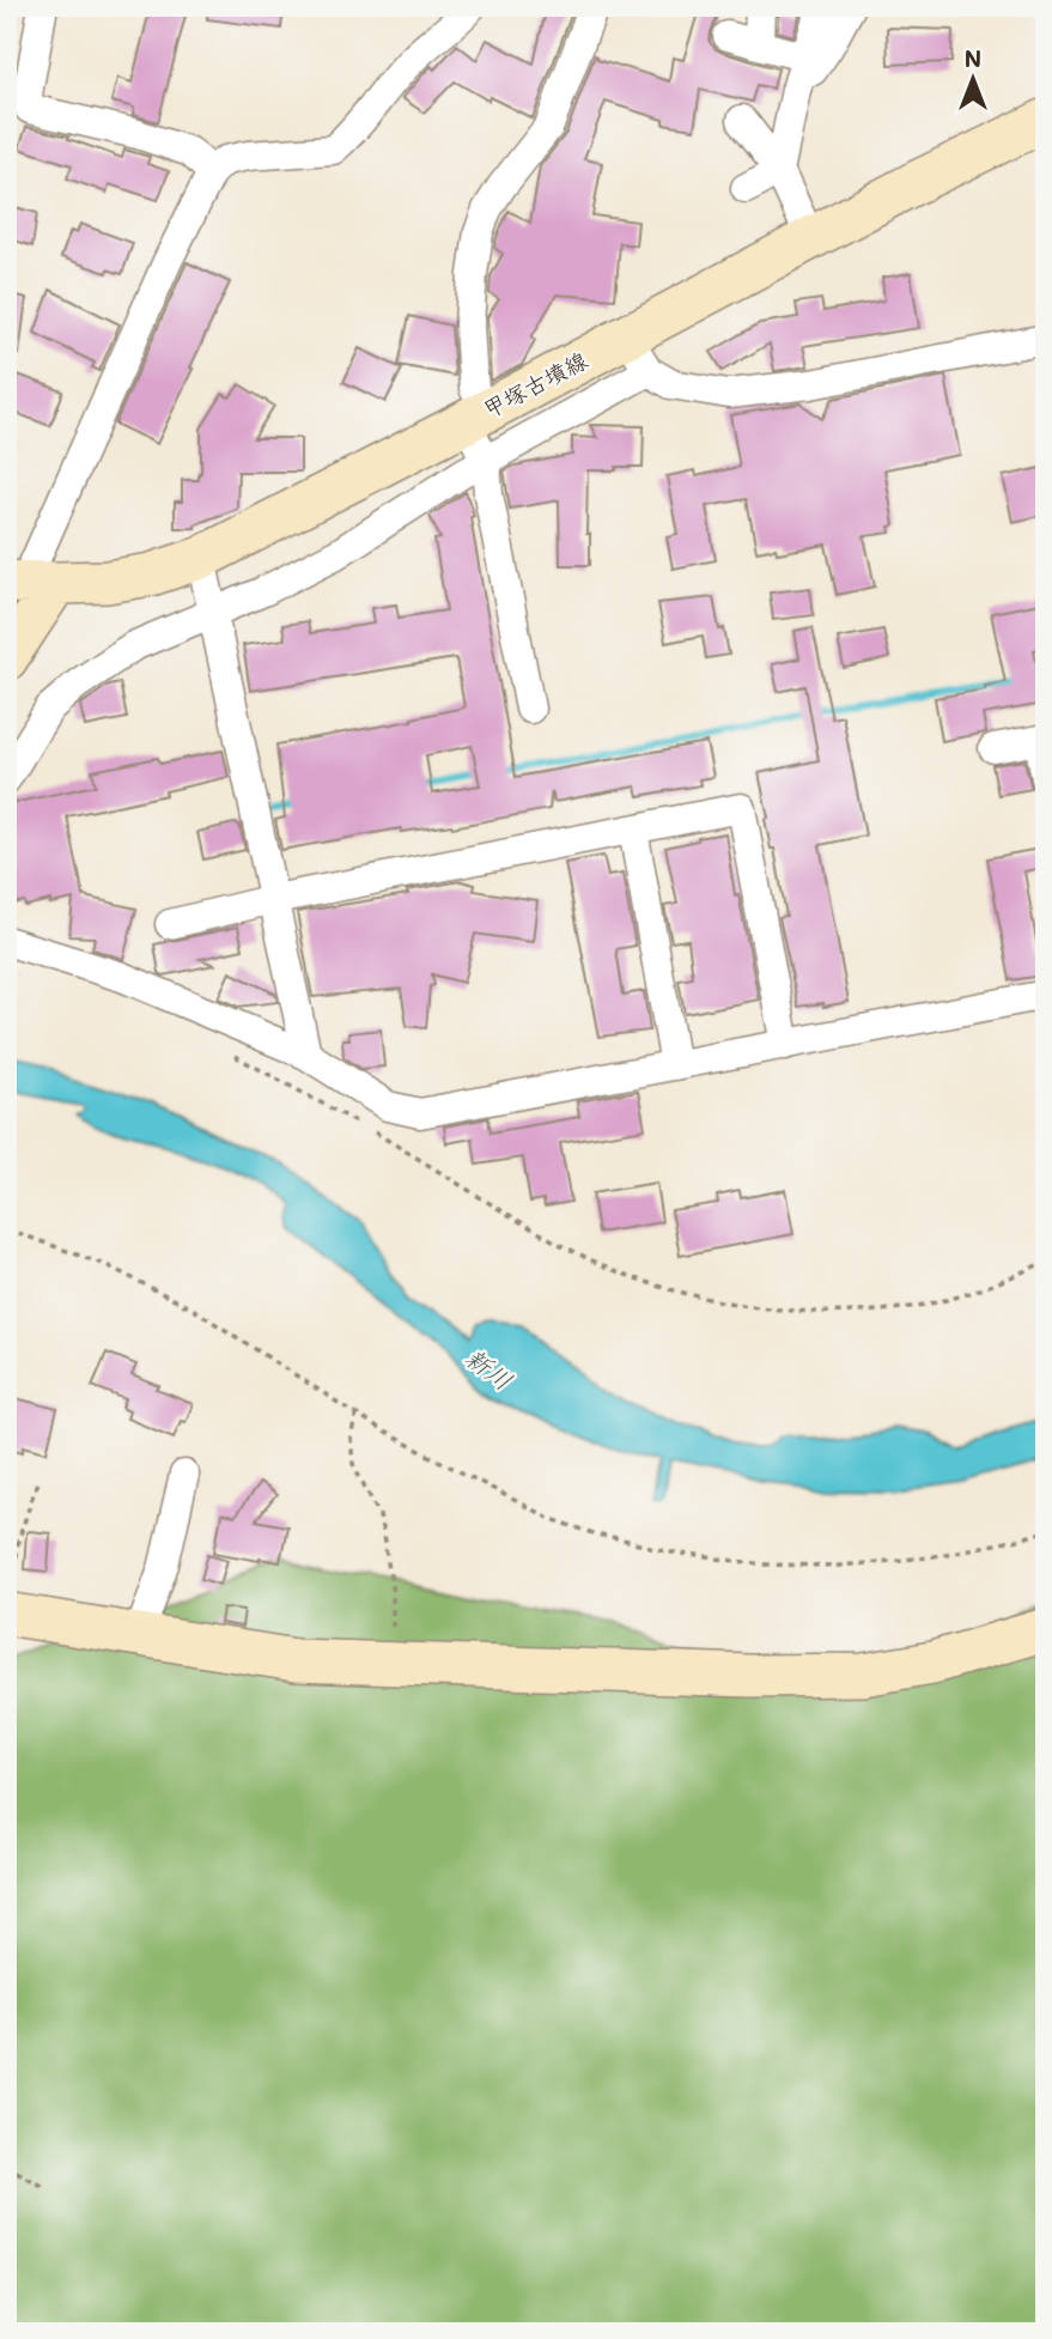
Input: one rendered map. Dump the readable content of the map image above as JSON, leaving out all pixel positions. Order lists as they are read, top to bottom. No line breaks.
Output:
{"streets":{"street":["甲塚古墳線"]},"water":["新川"],"north":"top"}
